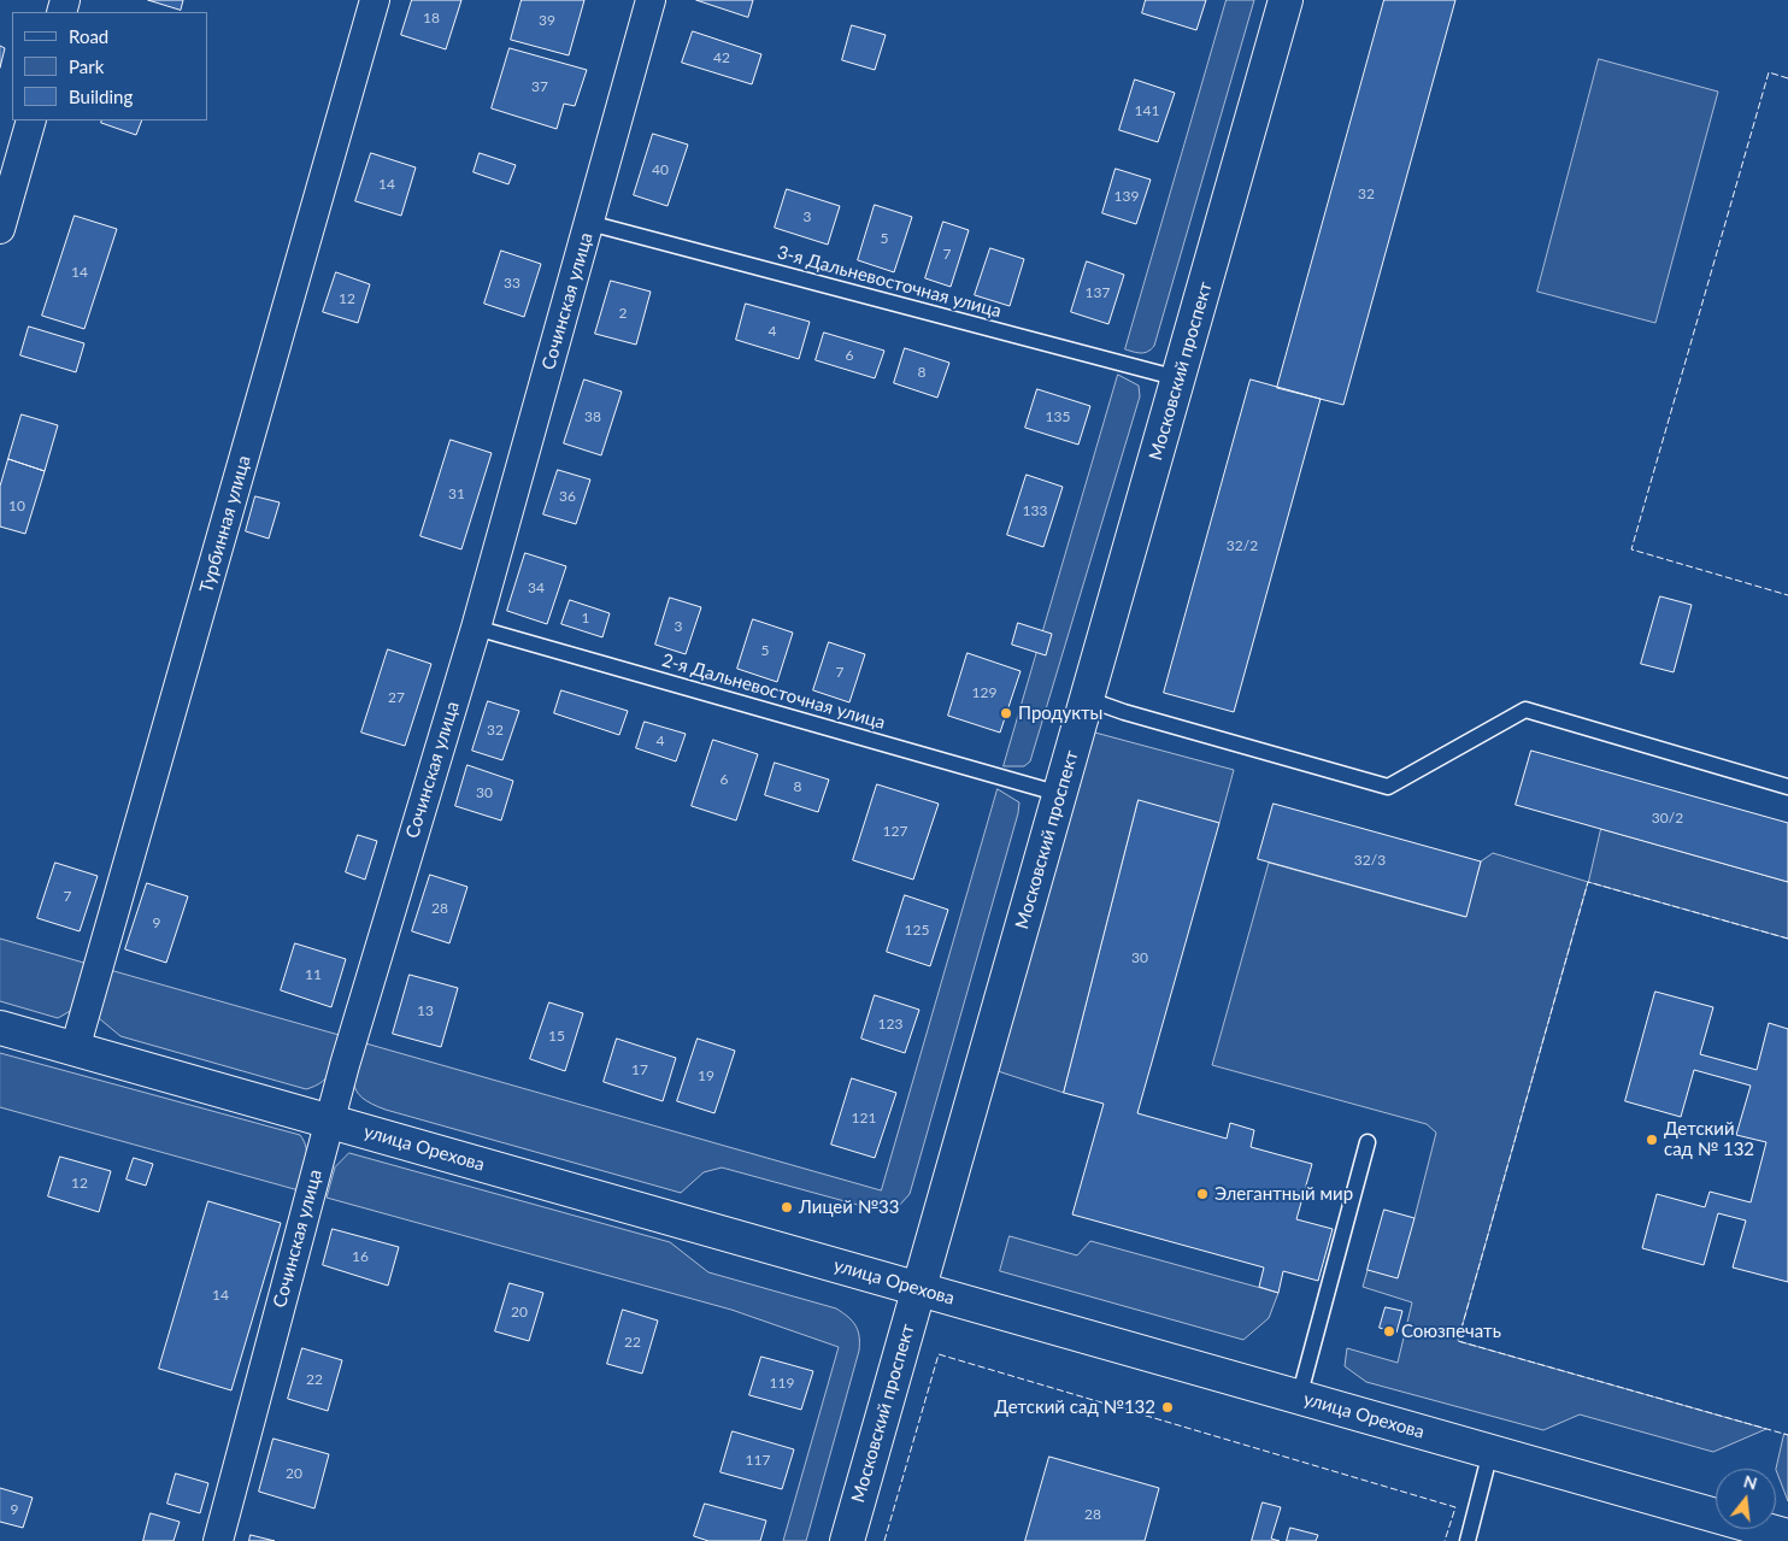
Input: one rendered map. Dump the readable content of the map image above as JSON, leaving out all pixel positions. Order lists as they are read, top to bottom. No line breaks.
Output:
{"streets":{"street":["Сочинская улица","Московский проспект","Турбинная улица","улица Орехова"],"lane":["3-я Дальневосточная улица","2-я Дальневосточная улица"]},"crossings":[["3-я Дальневосточная улица","Сочинская улица"],["3-я Дальневосточная улица","Московский проспект"],["Сочинская улица","2-я Дальневосточная улица"],["Сочинская улица","улица Орехова"],["Московский проспект","2-я Дальневосточная улица"],["Московский проспект","улица Орехова"],["Турбинная улица","улица Орехова"]],"places":["Продукты","Детский сад № 132","Элегантный мир","Лицей №33","Союзпечать","Детский сад №132"],"house_numbers":["18","39","42","37","141","40","14","32","139","3","5","7","14","33","137","12","2","4","6","8","38","135","31","36","10","133","32/2","34","1","3","5","7","129","27","32","4","6","8","30","30/2","127","32/3","7","28","9","125","30","11","13","123","15","17","19","121","12","16","14","20","22","22","119","117","20","9","28"],"legend":["Road","Park","Building"],"north":"top"}
